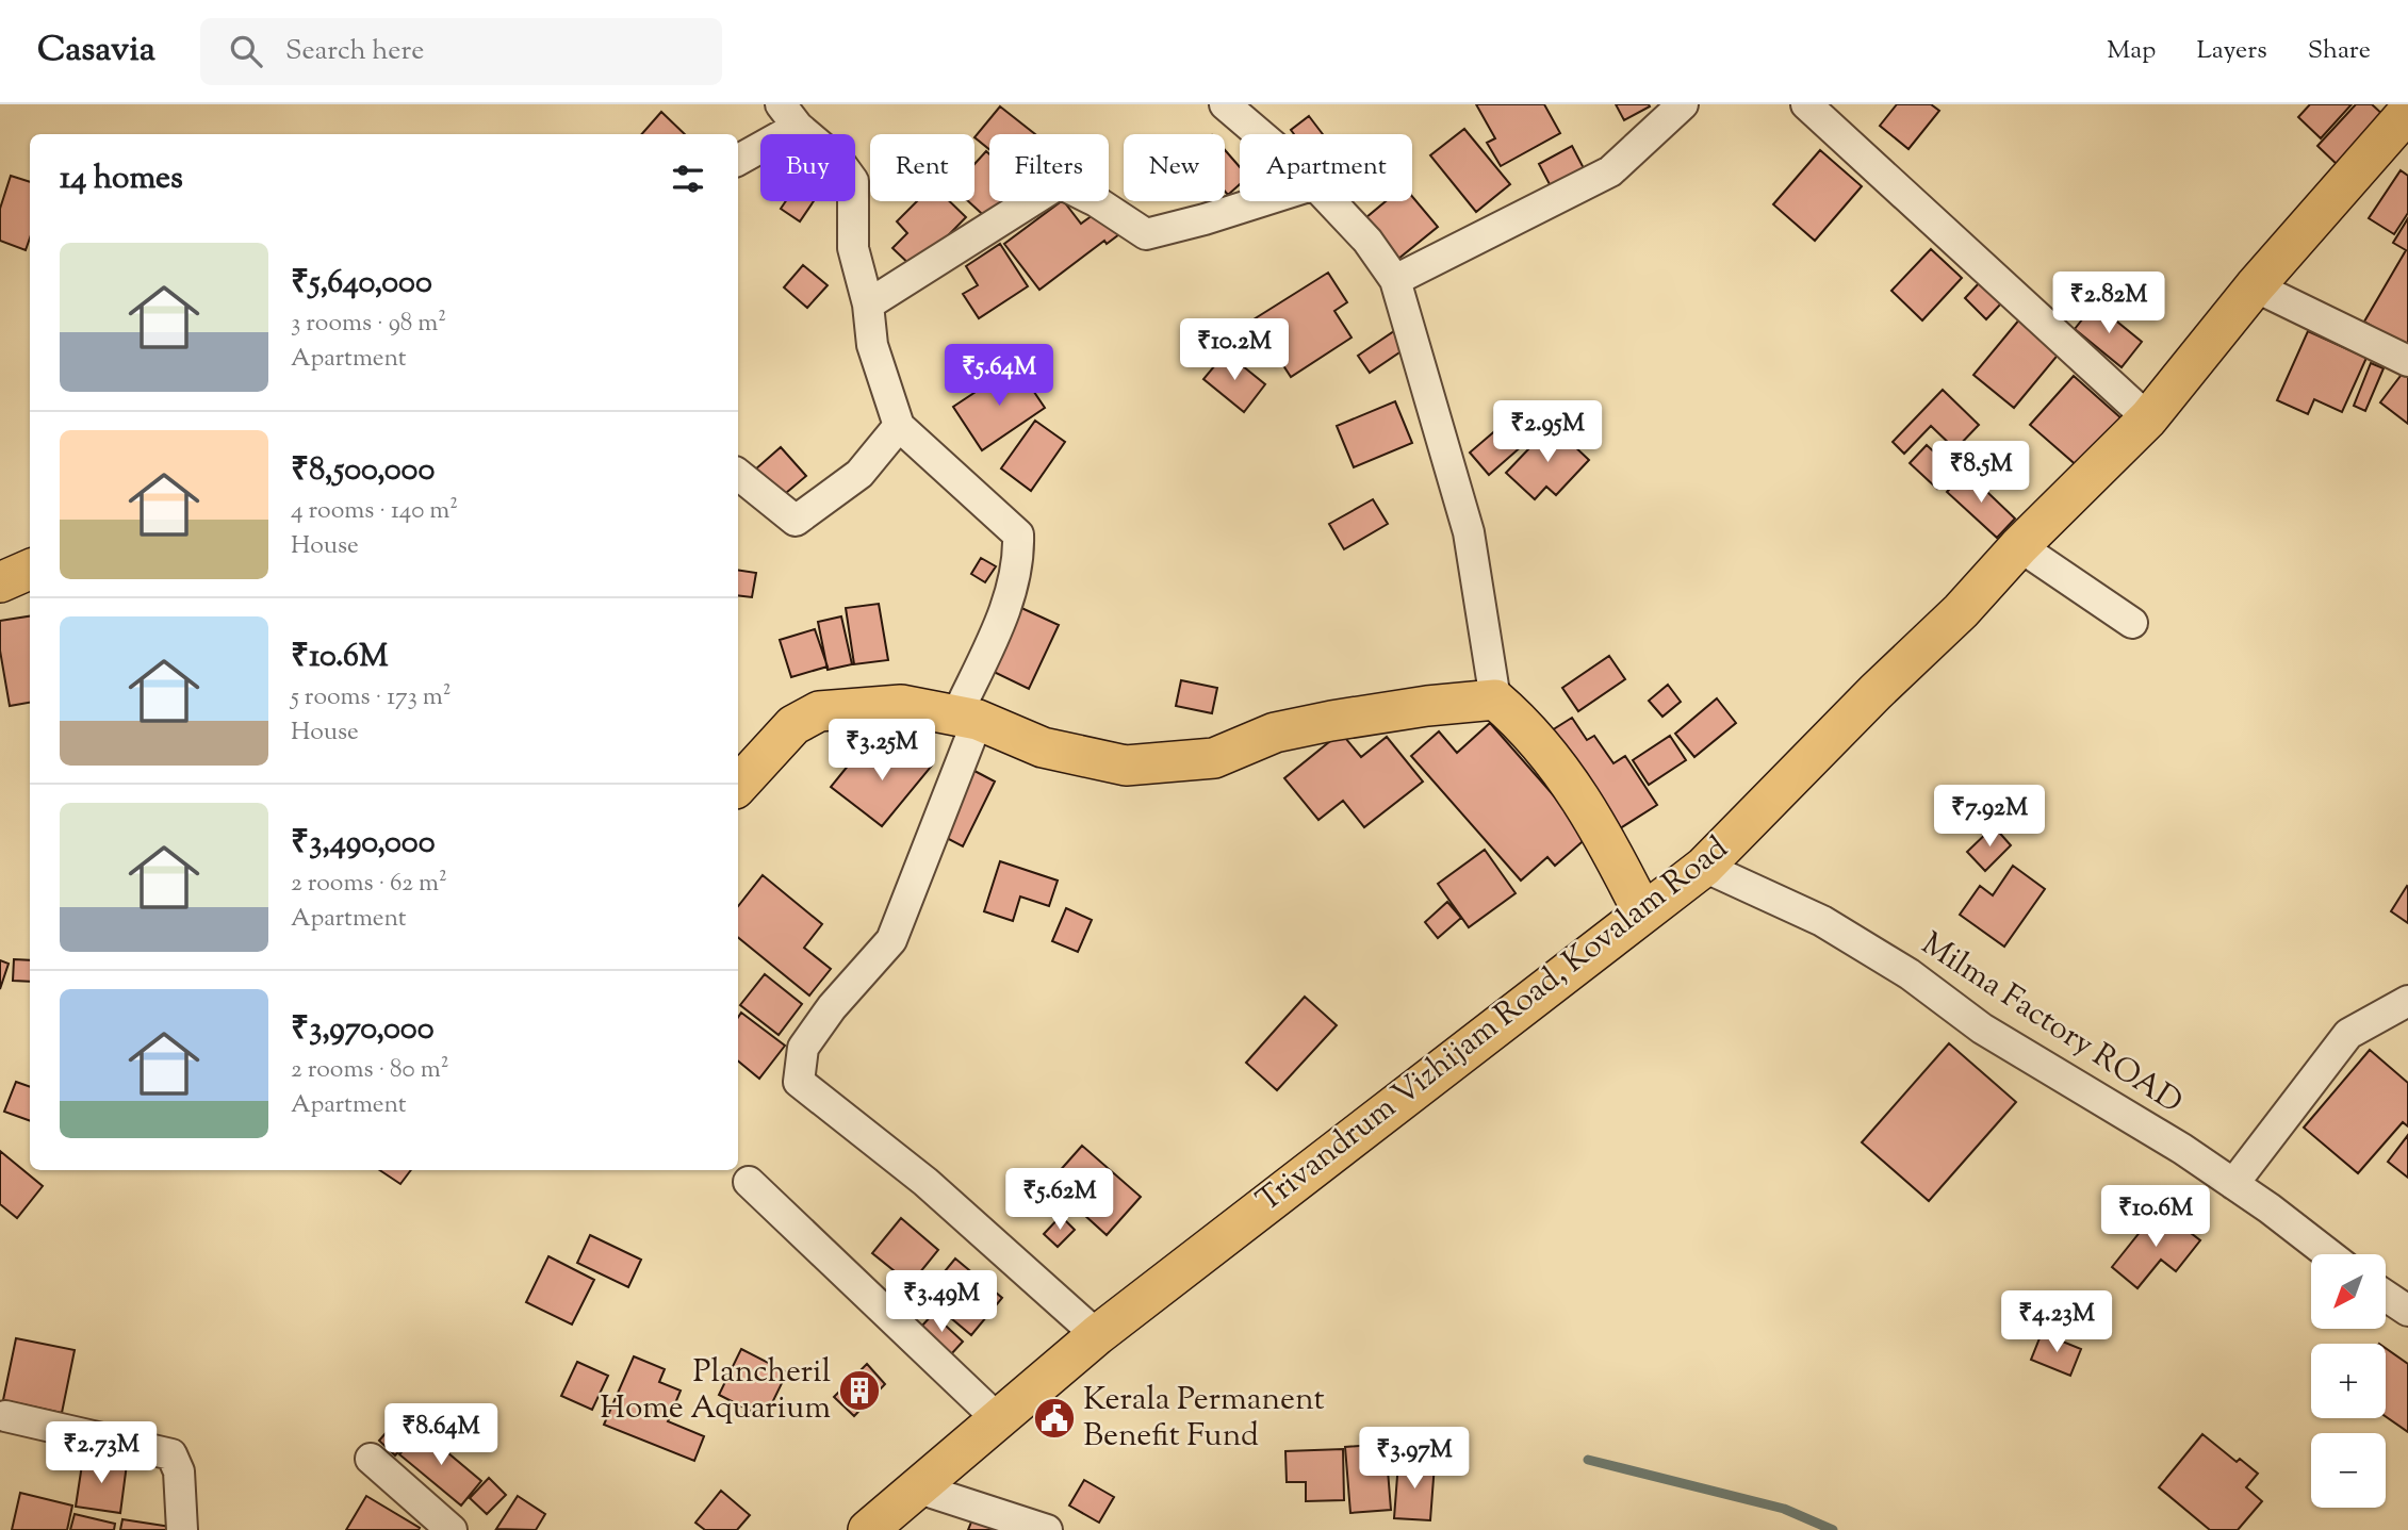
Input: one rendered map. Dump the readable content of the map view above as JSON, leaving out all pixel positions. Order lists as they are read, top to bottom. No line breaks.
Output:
{"streets":{"main road":["Trivandrum Vizhijam Road, Kovalam Road"],"street":["Milma Factory ROAD"]},"crossings":[["Milma Factory ROAD","Trivandrum Vizhijam Road, Kovalam Road"]],"places":{"building":["Plancheril Home Aquarium"],"public building":["Kerala Permanent Benefit Fund"]},"north":"bottom left","page":{"header":"Casavia","search":"Search here","nav":["Map","Layers","Share"],"chip":["Buy","Rent","Filters","New","Apartment"],"heading":"14 homes","list":[{"name":"₹5,640,000","note":"3 rooms · 98 m² · Apartment"},{"name":"₹8,500,000","note":"4 rooms · 140 m² · House"},{"name":"₹10.6M","note":"5 rooms · 173 m² · House"},{"name":"₹3,490,000","note":"2 rooms · 62 m² · Apartment"},{"name":"₹3,970,000","note":"2 rooms · 80 m² · Apartment"}],"price":["₹2.82M","₹10.2M","₹5.64M","₹2.95M","₹8.5M","₹3.25M","₹7.92M","₹5.62M","₹10.6M","₹3.49M","₹4.23M","₹8.64M","₹2.73M","₹3.97M"],"map_buttons":["+","−"]}}
